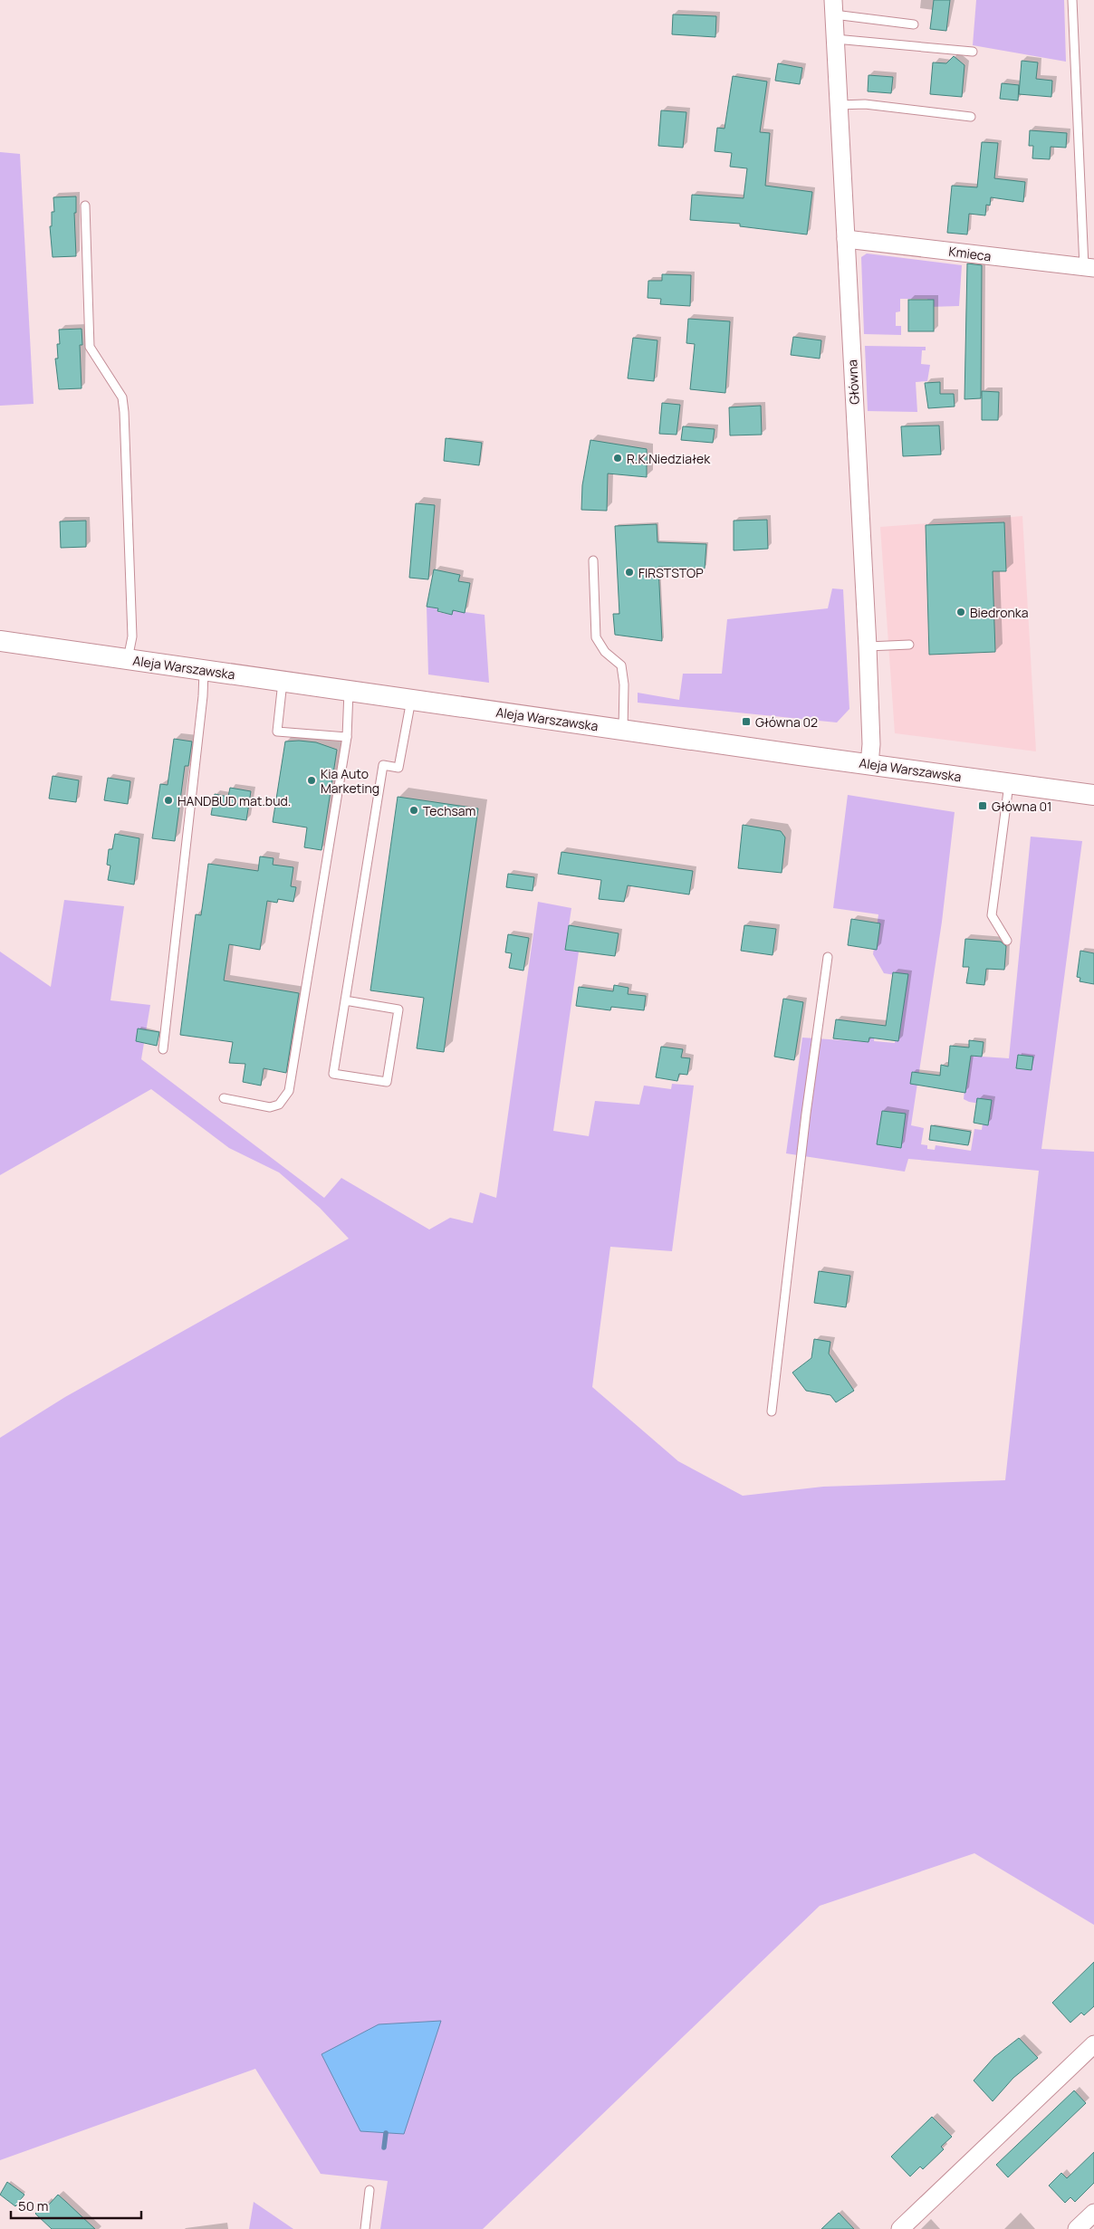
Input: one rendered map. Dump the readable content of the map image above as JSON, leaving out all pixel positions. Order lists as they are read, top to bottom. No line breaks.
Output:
{"streets":{"street":["Kmieca","Główna","Aleja Warszawska"]},"crossings":[["Kmieca","Główna"],["Główna","Aleja Warszawska"]],"places":{"other":["R.K.Niedziałek","FIRSTSTOP","Biedronka","Kia Auto Marketing","HANDBUD mat.bud.","Techsam"],"transit":["Główna 02","Główna 01"]},"scale_bar":"50 m"}
